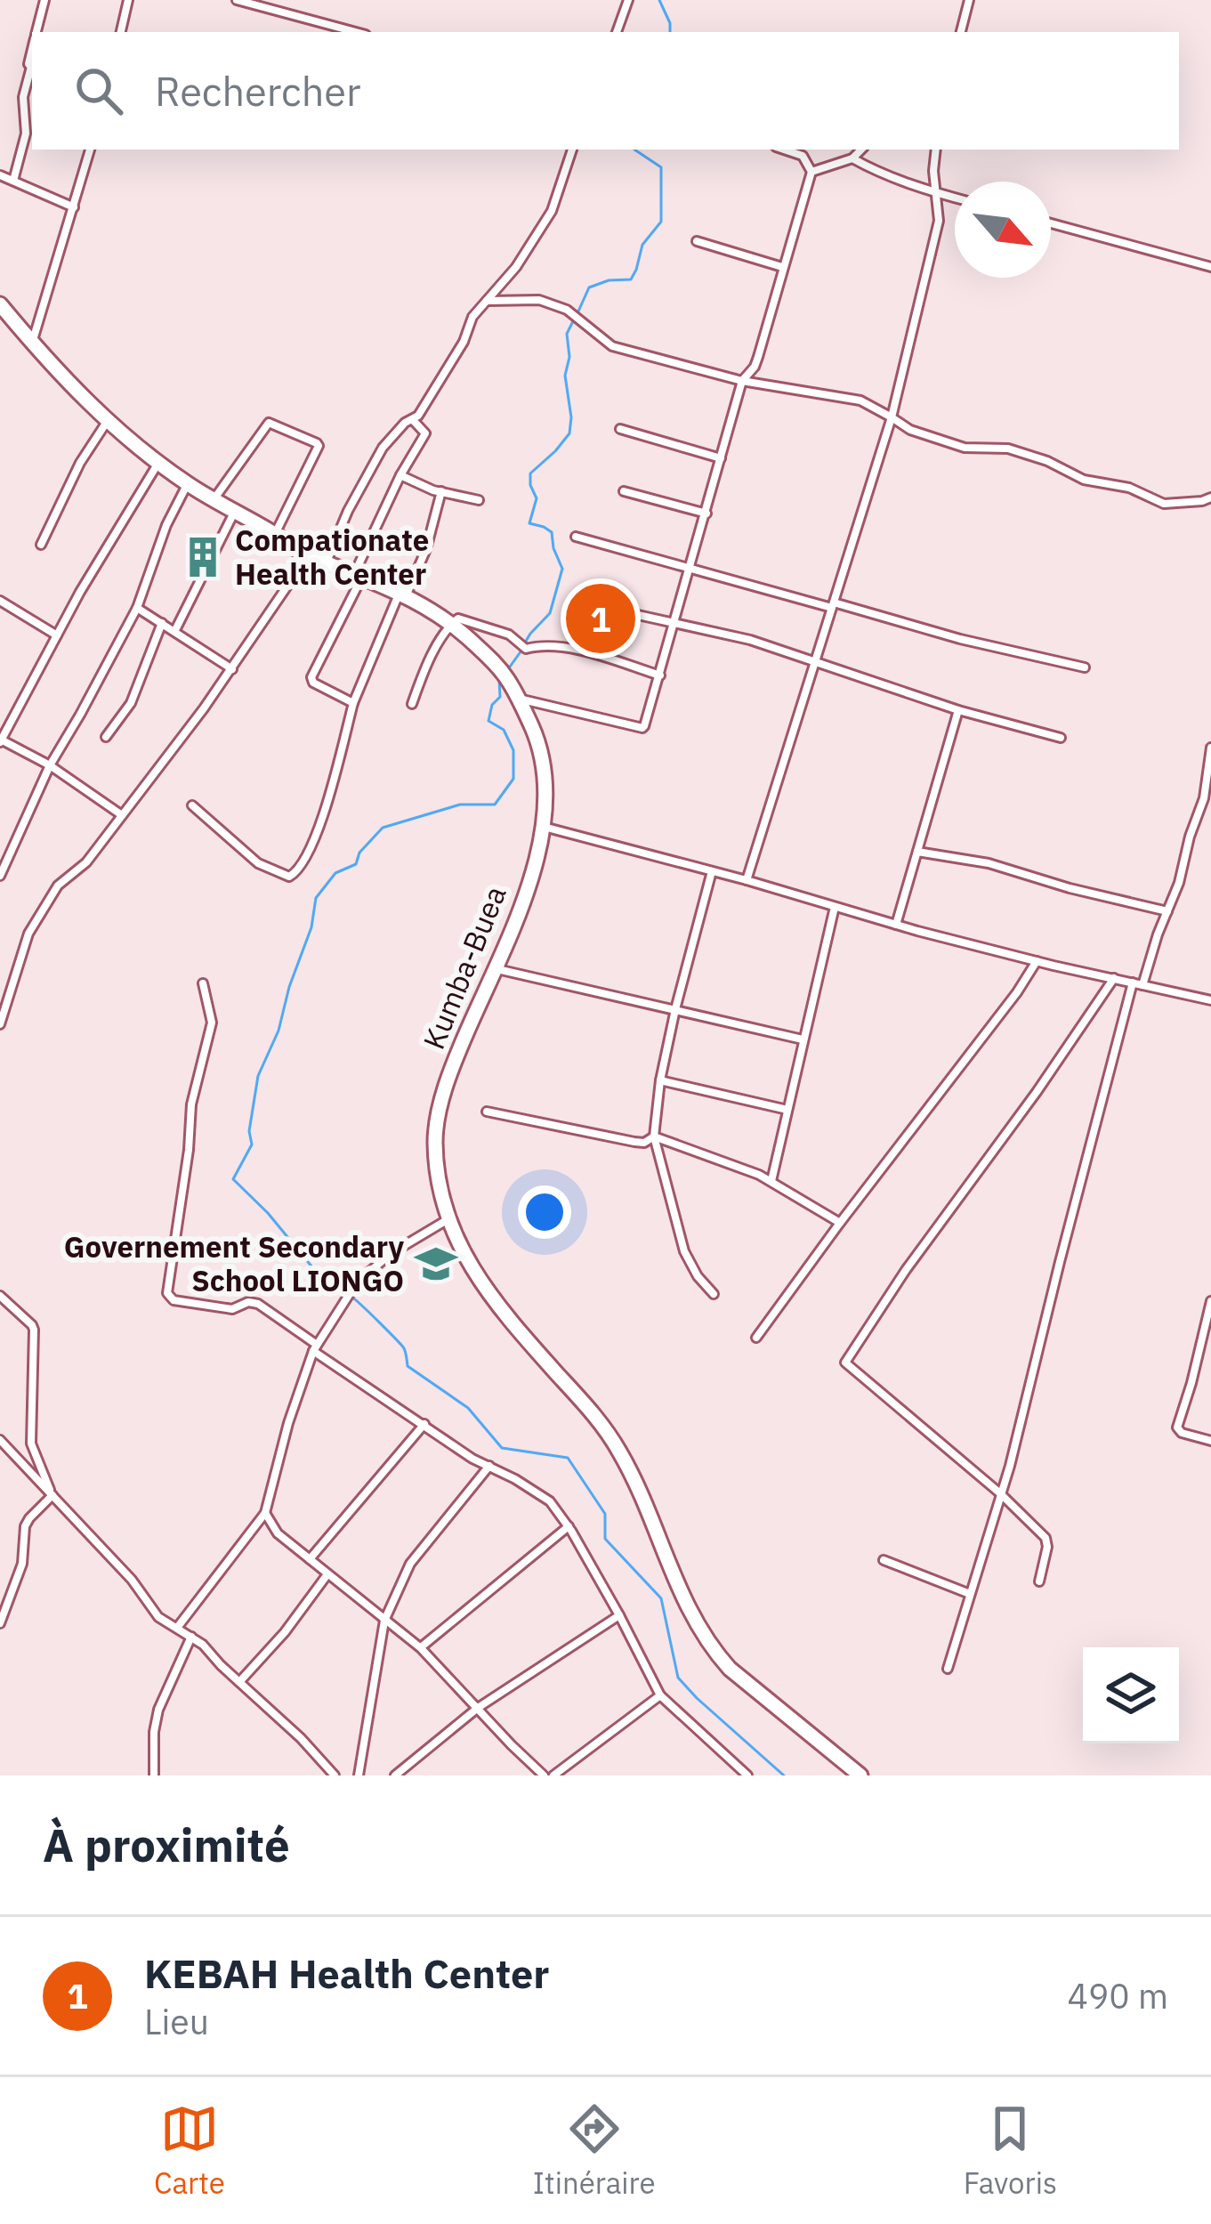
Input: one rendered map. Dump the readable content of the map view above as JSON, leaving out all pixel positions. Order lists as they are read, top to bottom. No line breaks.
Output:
{"streets":{"highway":["Kumba-Buea"]},"places":{"building":["Compationate Health Center"],"school or university":["Governement Secondary School LIONGO"]},"north":"bottom right","page":{"search":"Rechercher","pins":"1","heading":"À proximité","list":[{"mark":"1","name":"KEBAH Health Center","note":"Lieu","value":"490 m"}],"nav":["Carte","Itinéraire","Favoris"]}}
